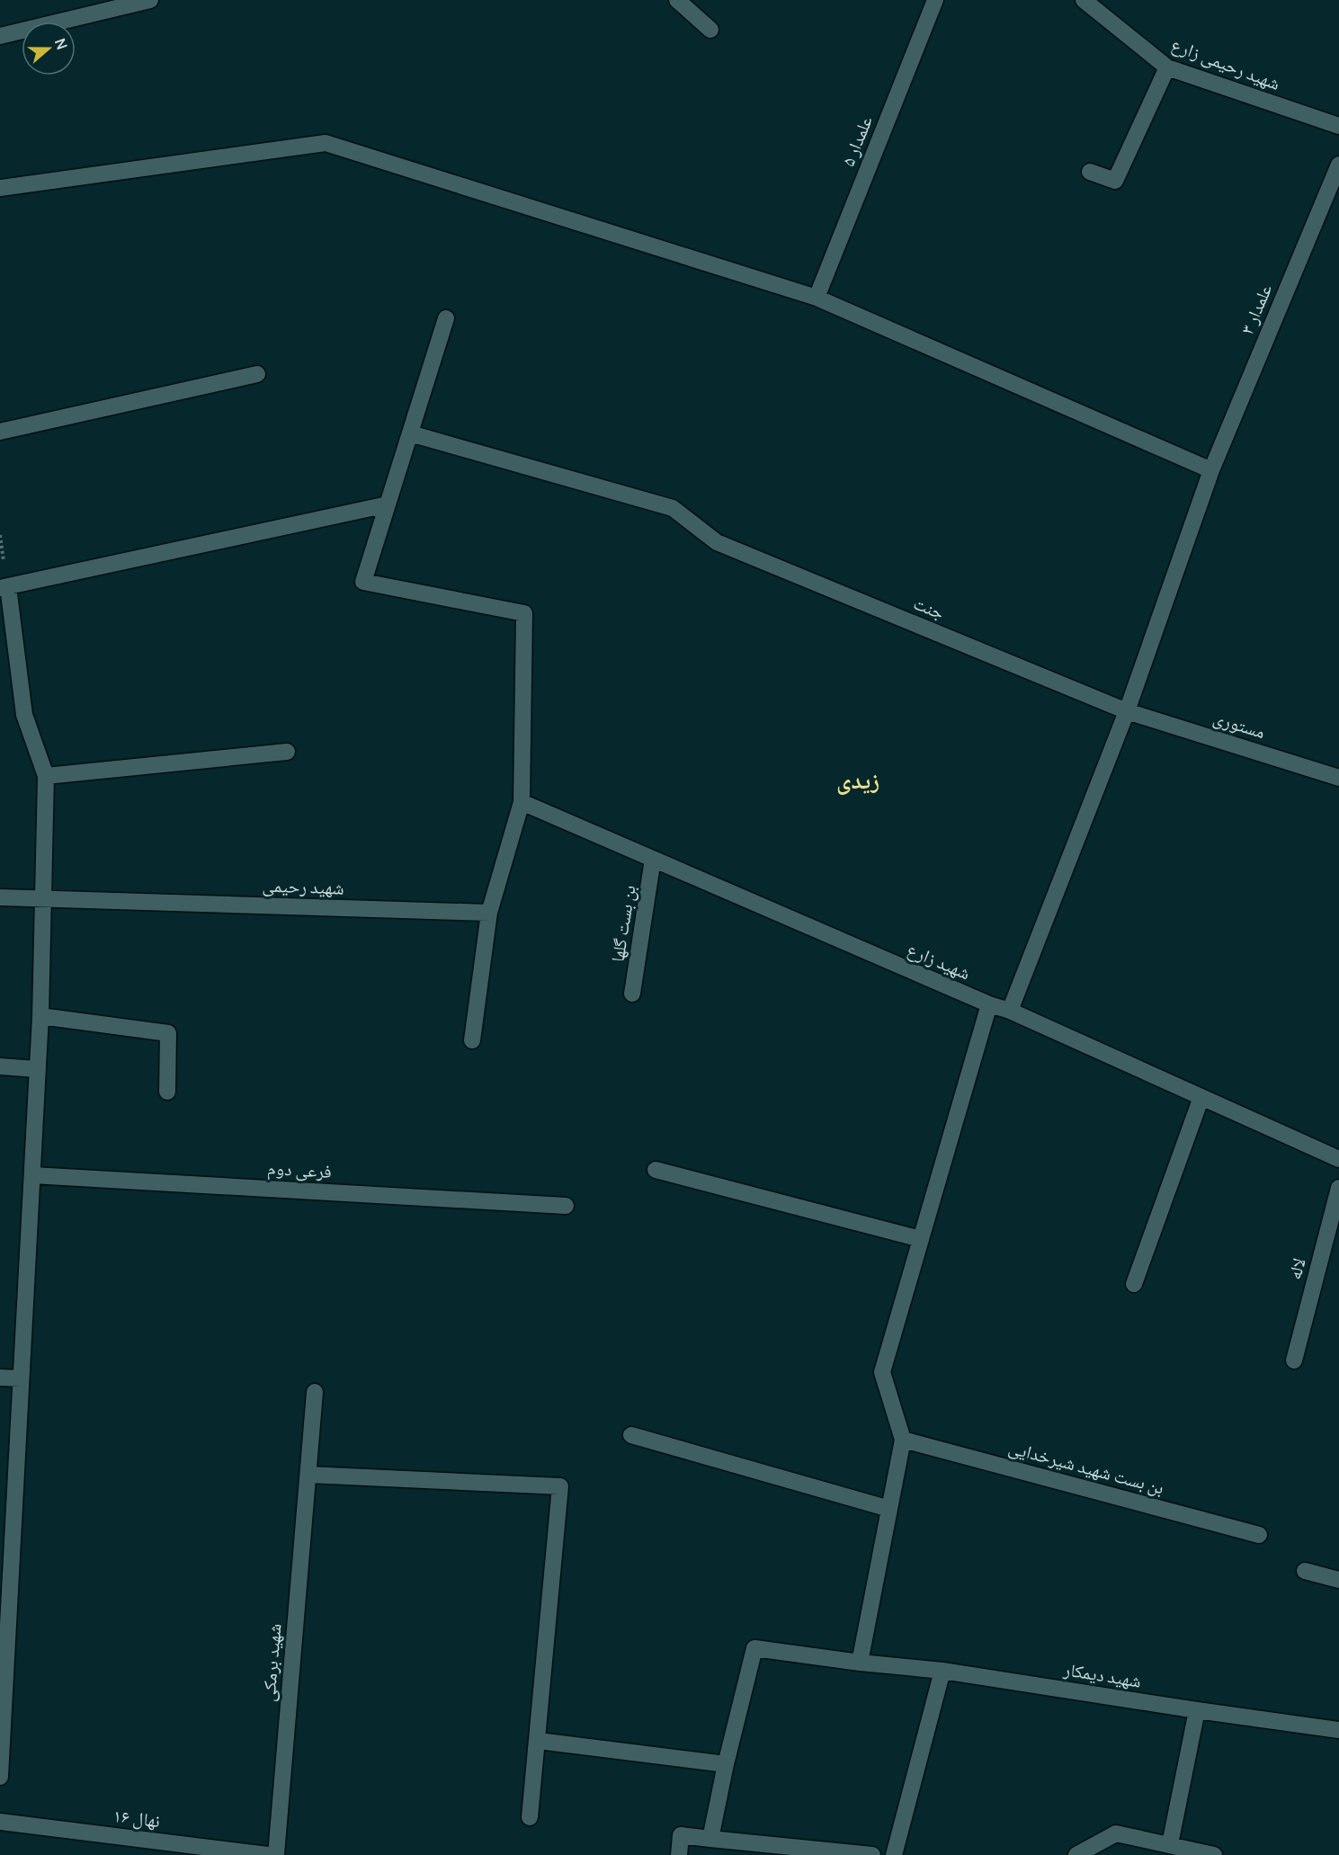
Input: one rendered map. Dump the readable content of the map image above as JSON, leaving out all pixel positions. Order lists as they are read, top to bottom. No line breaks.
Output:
{"streets":{"street":["شهید رحیمی زارع","علمدار ۵","علمدار ۳","جنت","مستوری","شهید رحیمی","بن بست گلها","شهید زارع","فرعی دوم","لاله","بن بست شهید شیرخدایی","شهید برمکی","شهید دیمکار","نهال ۱۶"]},"crossings":[["علمدار ۳","جنت"],["علمدار ۳","مستوری"],["علمدار ۳","شهید زارع"],["جنت","مستوری"],["بن بست گلها","شهید زارع"]],"districts":["زیدی"],"north":"right"}
